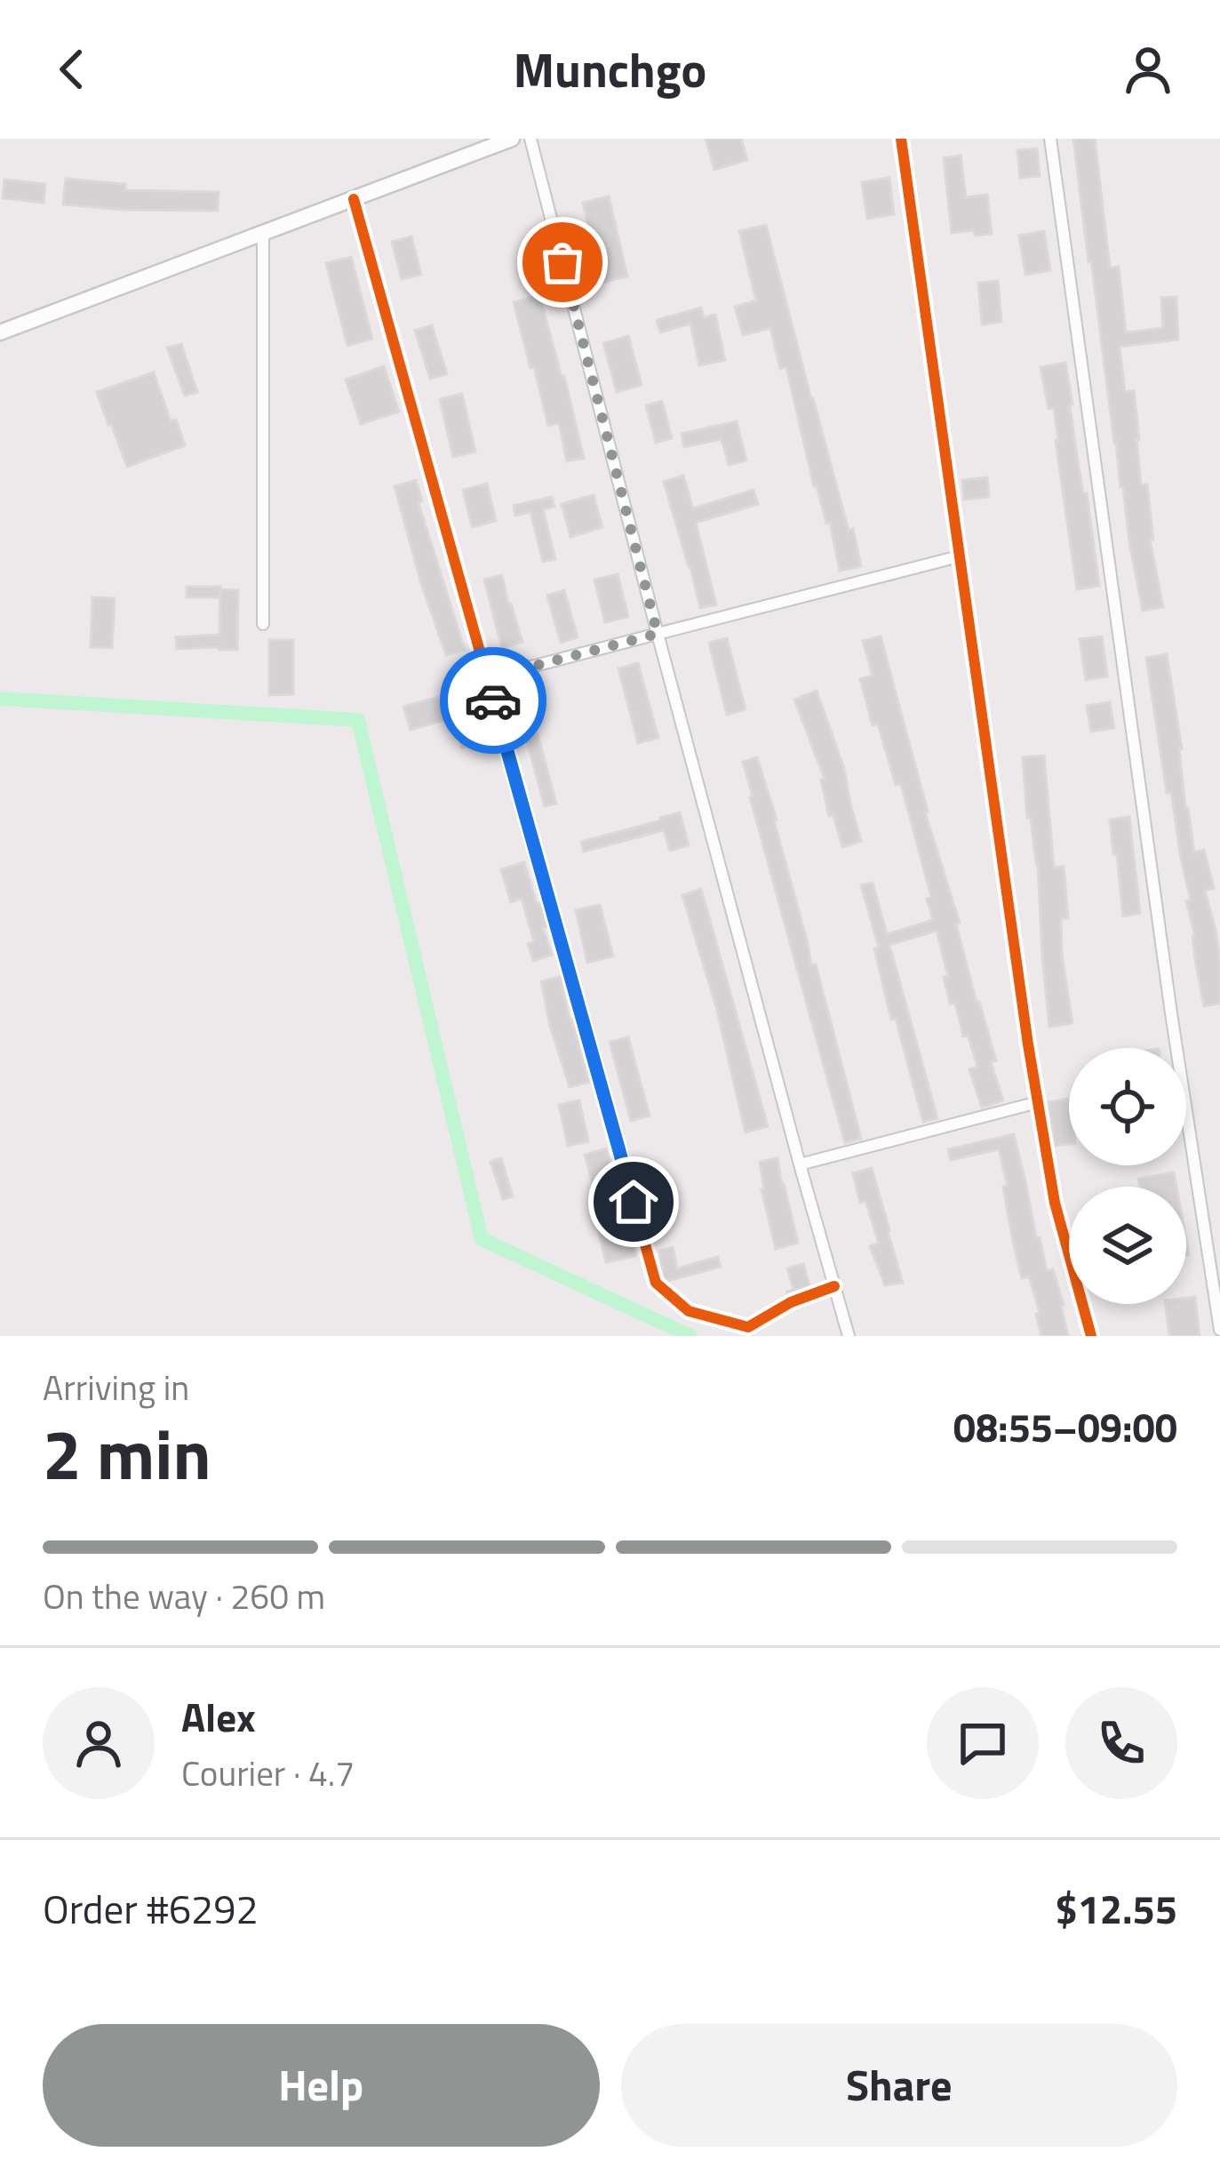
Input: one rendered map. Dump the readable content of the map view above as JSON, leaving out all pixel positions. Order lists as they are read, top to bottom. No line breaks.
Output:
{"page":{"header":"Munchgo","heading":["2 min","Arriving in","08:55–09:00"],"panel":["Alex","Courier · 4.7","Order #6292","$12.55"],"bar":"On the way · 260 m","buttons":["Help","Share"]}}
